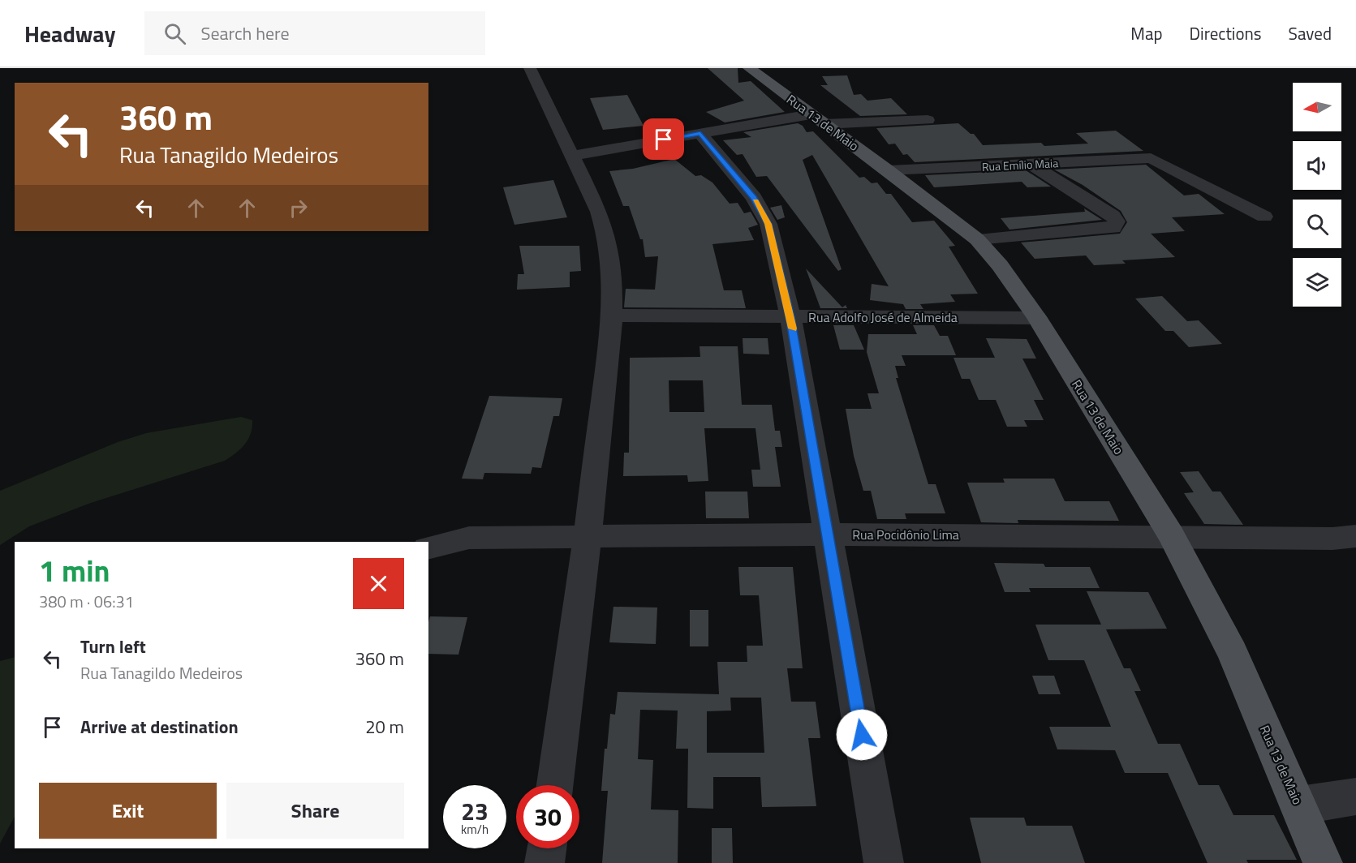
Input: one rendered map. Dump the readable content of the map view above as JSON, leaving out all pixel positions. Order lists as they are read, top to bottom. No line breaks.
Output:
{"streets":{"main road":["Rua 13 de Maio"],"street":["Rua Emílio Maia","Rua Adolfo José de Almeida","Rua Pocidônio Lima"]},"crossings":[["Rua 13 de Maio","Rua Emílio Maia"],["Rua 13 de Maio","Rua Adolfo José de Almeida"],["Rua 13 de Maio","Rua Pocidônio Lima"]],"north":"left","page":{"header":"Headway","search":"Search here","nav":["Map","Directions","Saved"],"turn":["360 m","Rua Tanagildo Medeiros"],"heading":["1 min","380 m · 06:31"],"list":[{"name":"Turn left","note":"Rua Tanagildo Medeiros","value":"360 m"},{"name":"Arrive at destination","value":"20 m"}],"buttons":["Exit","Share"],"speed":"23 km/h","limit":"30"}}
